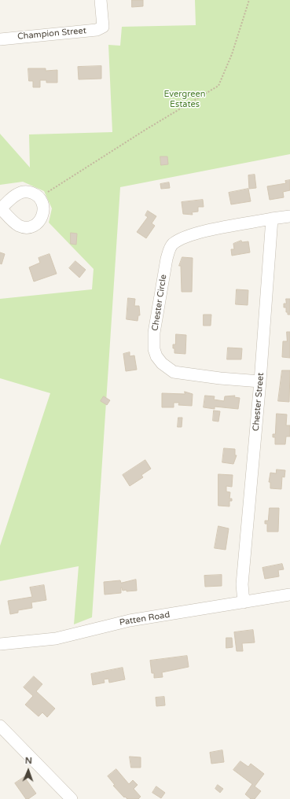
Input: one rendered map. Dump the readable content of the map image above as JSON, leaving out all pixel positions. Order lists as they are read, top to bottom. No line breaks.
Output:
{"streets":{"street":["Champion Street","Chester Circle","Chester Street","Patten Road"]},"crossings":[["Chester Circle","Chester Street"],["Chester Street","Patten Road"]],"parks":["Evergreen Estates"],"north":"top"}
